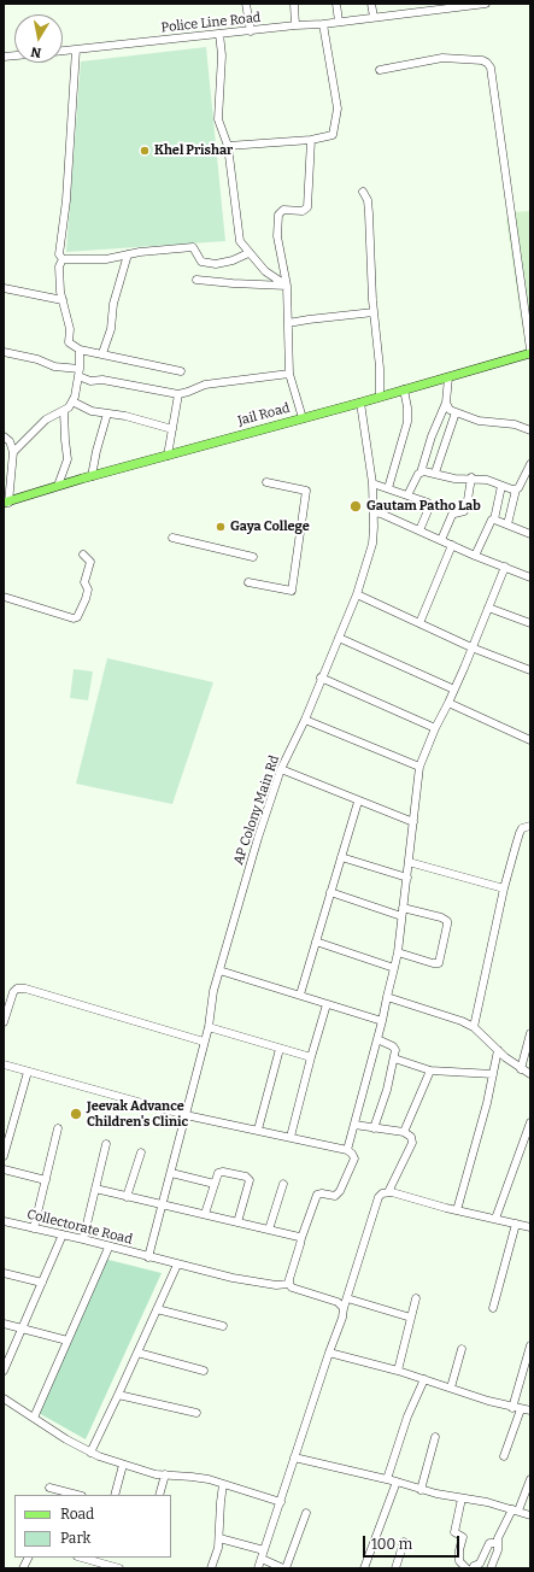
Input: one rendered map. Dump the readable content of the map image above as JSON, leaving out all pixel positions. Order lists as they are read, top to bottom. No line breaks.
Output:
{"streets":{"main road":["Jail Road"],"street":["Police Line Road","AP Colony Main Rd","Collectorate Road"]},"crossings":[["Jail Road","AP Colony Main Rd"],["AP Colony Main Rd","Collectorate Road"]],"places":["Khel Prishar","Gautam Patho Lab","Gaya College","Jeevak Advance Children's Clinic"],"legend":["Road","Park"],"scale_bar":"100 m","north":"bottom"}
